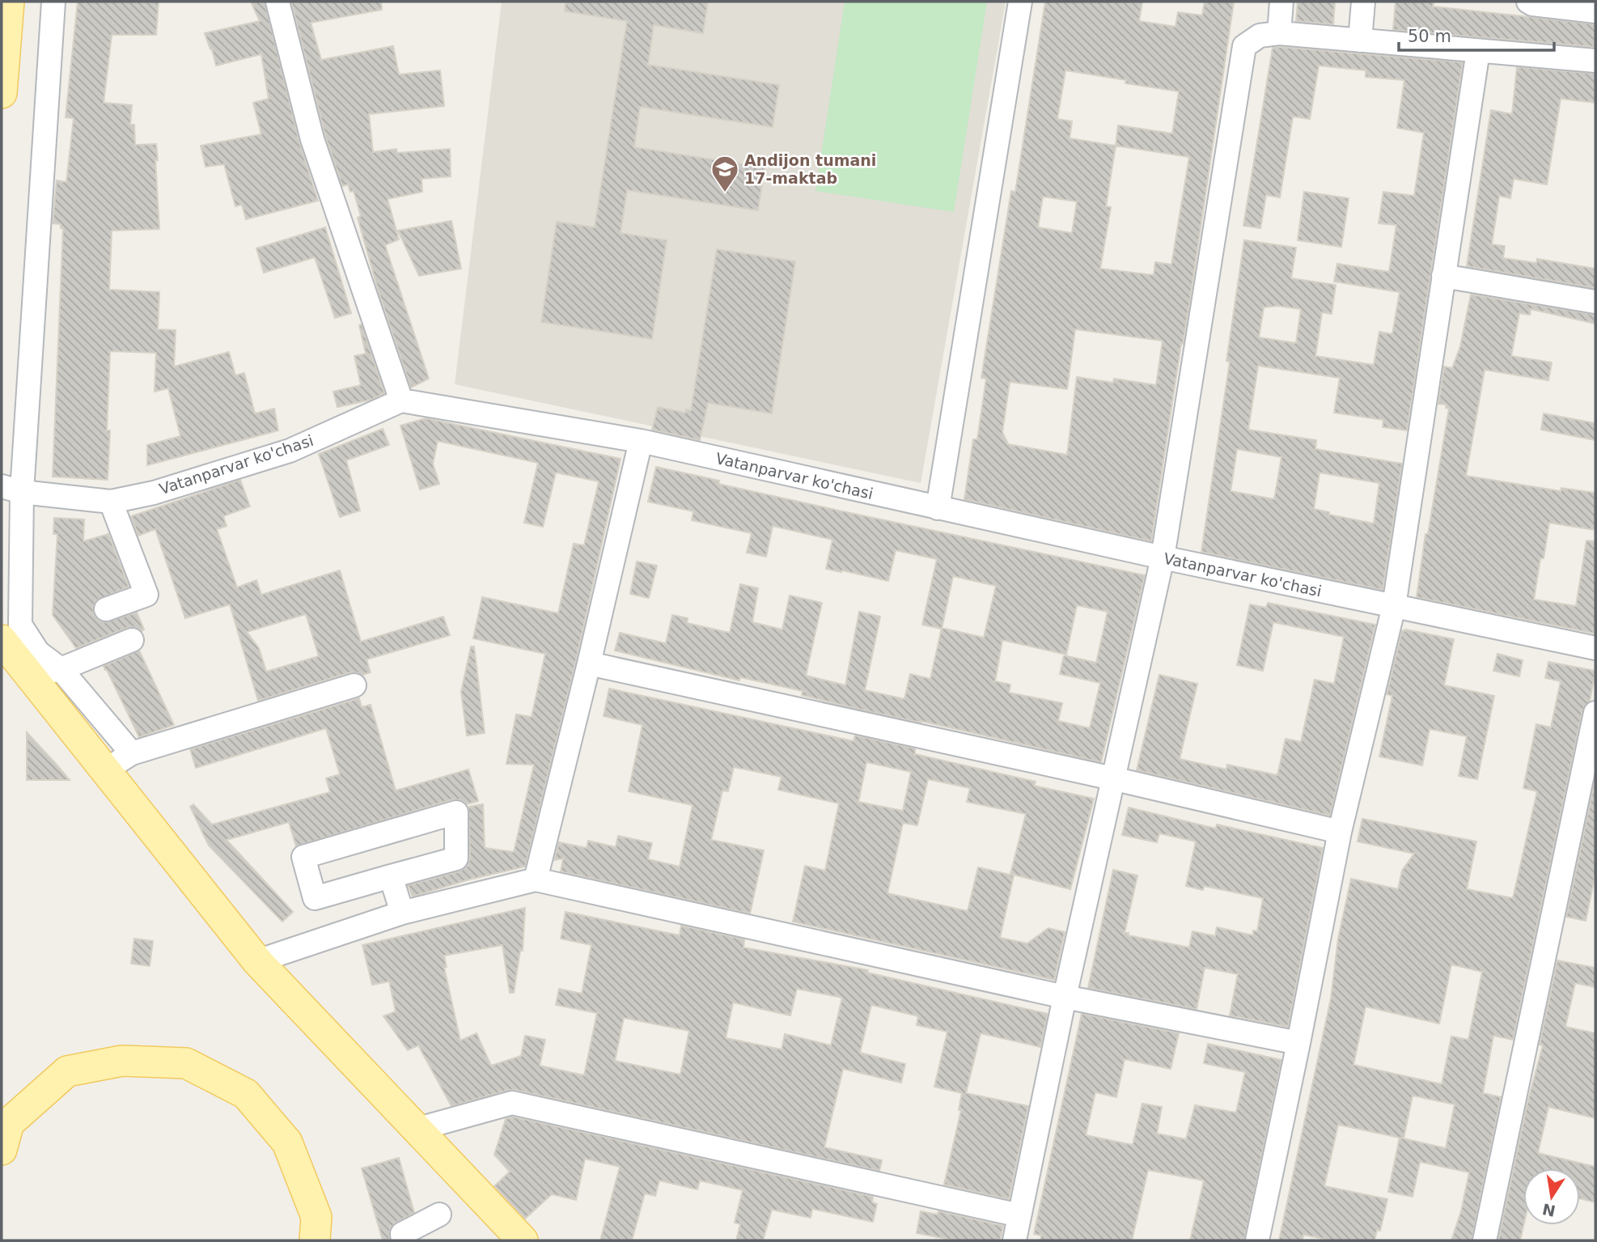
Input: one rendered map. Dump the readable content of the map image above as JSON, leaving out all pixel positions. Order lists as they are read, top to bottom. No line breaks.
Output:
{"streets":{"lane":["Vatanparvar ko'chasi"]},"places":{"school or university":["Andijon tumani 17-maktab"]},"scale_bar":"50 m","north":"bottom"}
